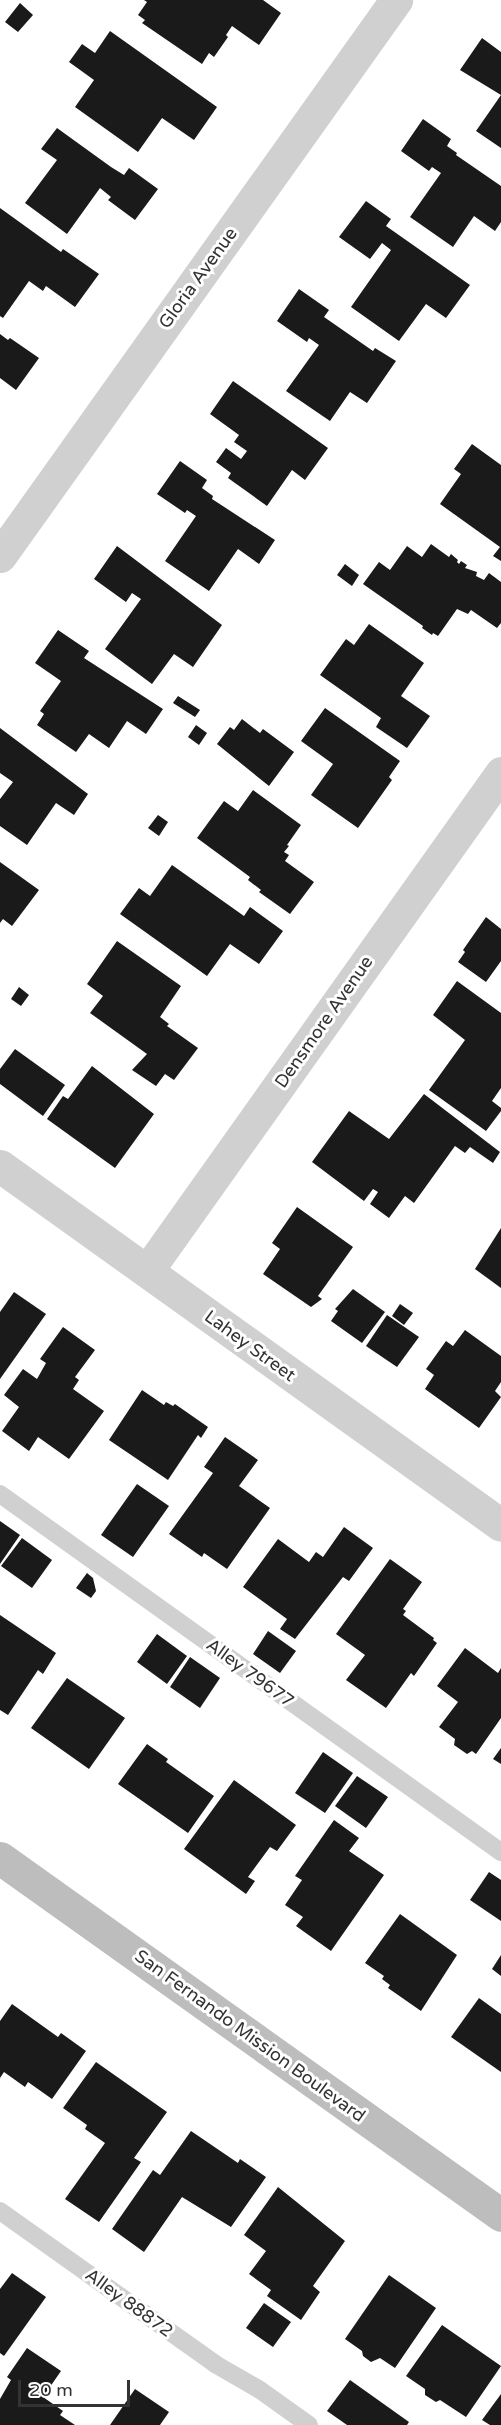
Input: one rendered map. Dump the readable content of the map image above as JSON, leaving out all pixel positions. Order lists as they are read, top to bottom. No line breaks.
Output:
{"streets":{"main road":["San Fernando Mission Boulevard"],"street":["Gloria Avenue","Densmore Avenue","Lahey Street"],"lane":["Alley 79677","Alley 88872"]},"crossings":[["Densmore Avenue","Lahey Street"]],"scale_bar":"20 m"}
